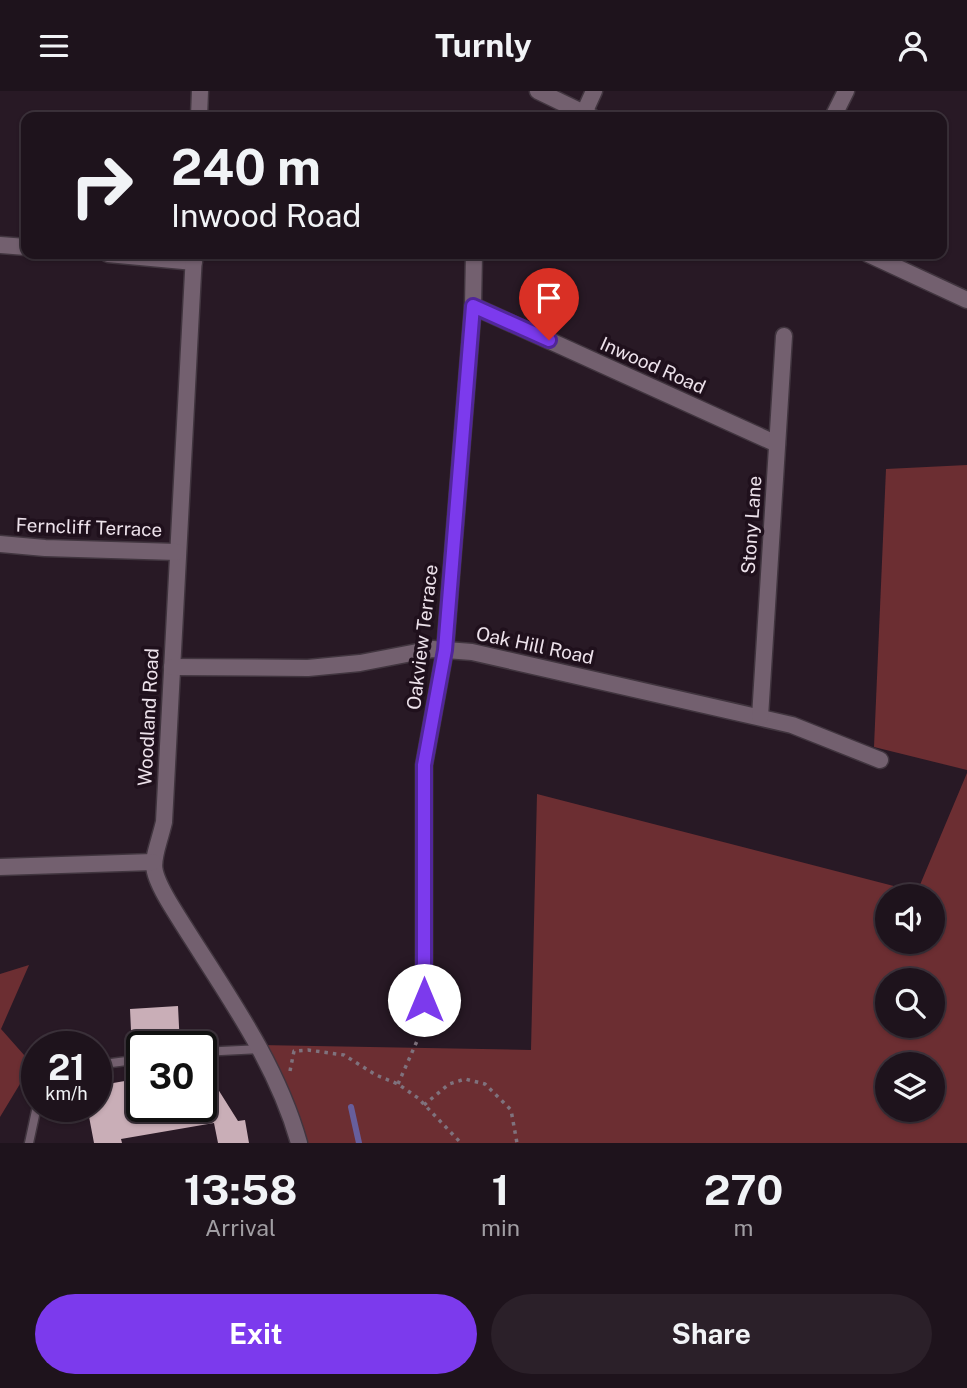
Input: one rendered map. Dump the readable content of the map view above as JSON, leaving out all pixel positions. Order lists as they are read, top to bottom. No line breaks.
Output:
{"streets":{"street":["Inwood Road","Stony Lane","Ferncliff Terrace","Oakview Terrace","Oak Hill Road","Woodland Road"]},"crossings":[["Inwood Road","Stony Lane"],["Inwood Road","Oakview Terrace"],["Stony Lane","Oak Hill Road"],["Ferncliff Terrace","Woodland Road"],["Oakview Terrace","Oak Hill Road"],["Oak Hill Road","Woodland Road"]],"page":{"header":"Turnly","turn":["240 m","Inwood Road"],"speed":"21 km/h","limit":"30","eta":["13:58","Arrival","1","min","270","m"],"buttons":["Exit","Share"]}}
